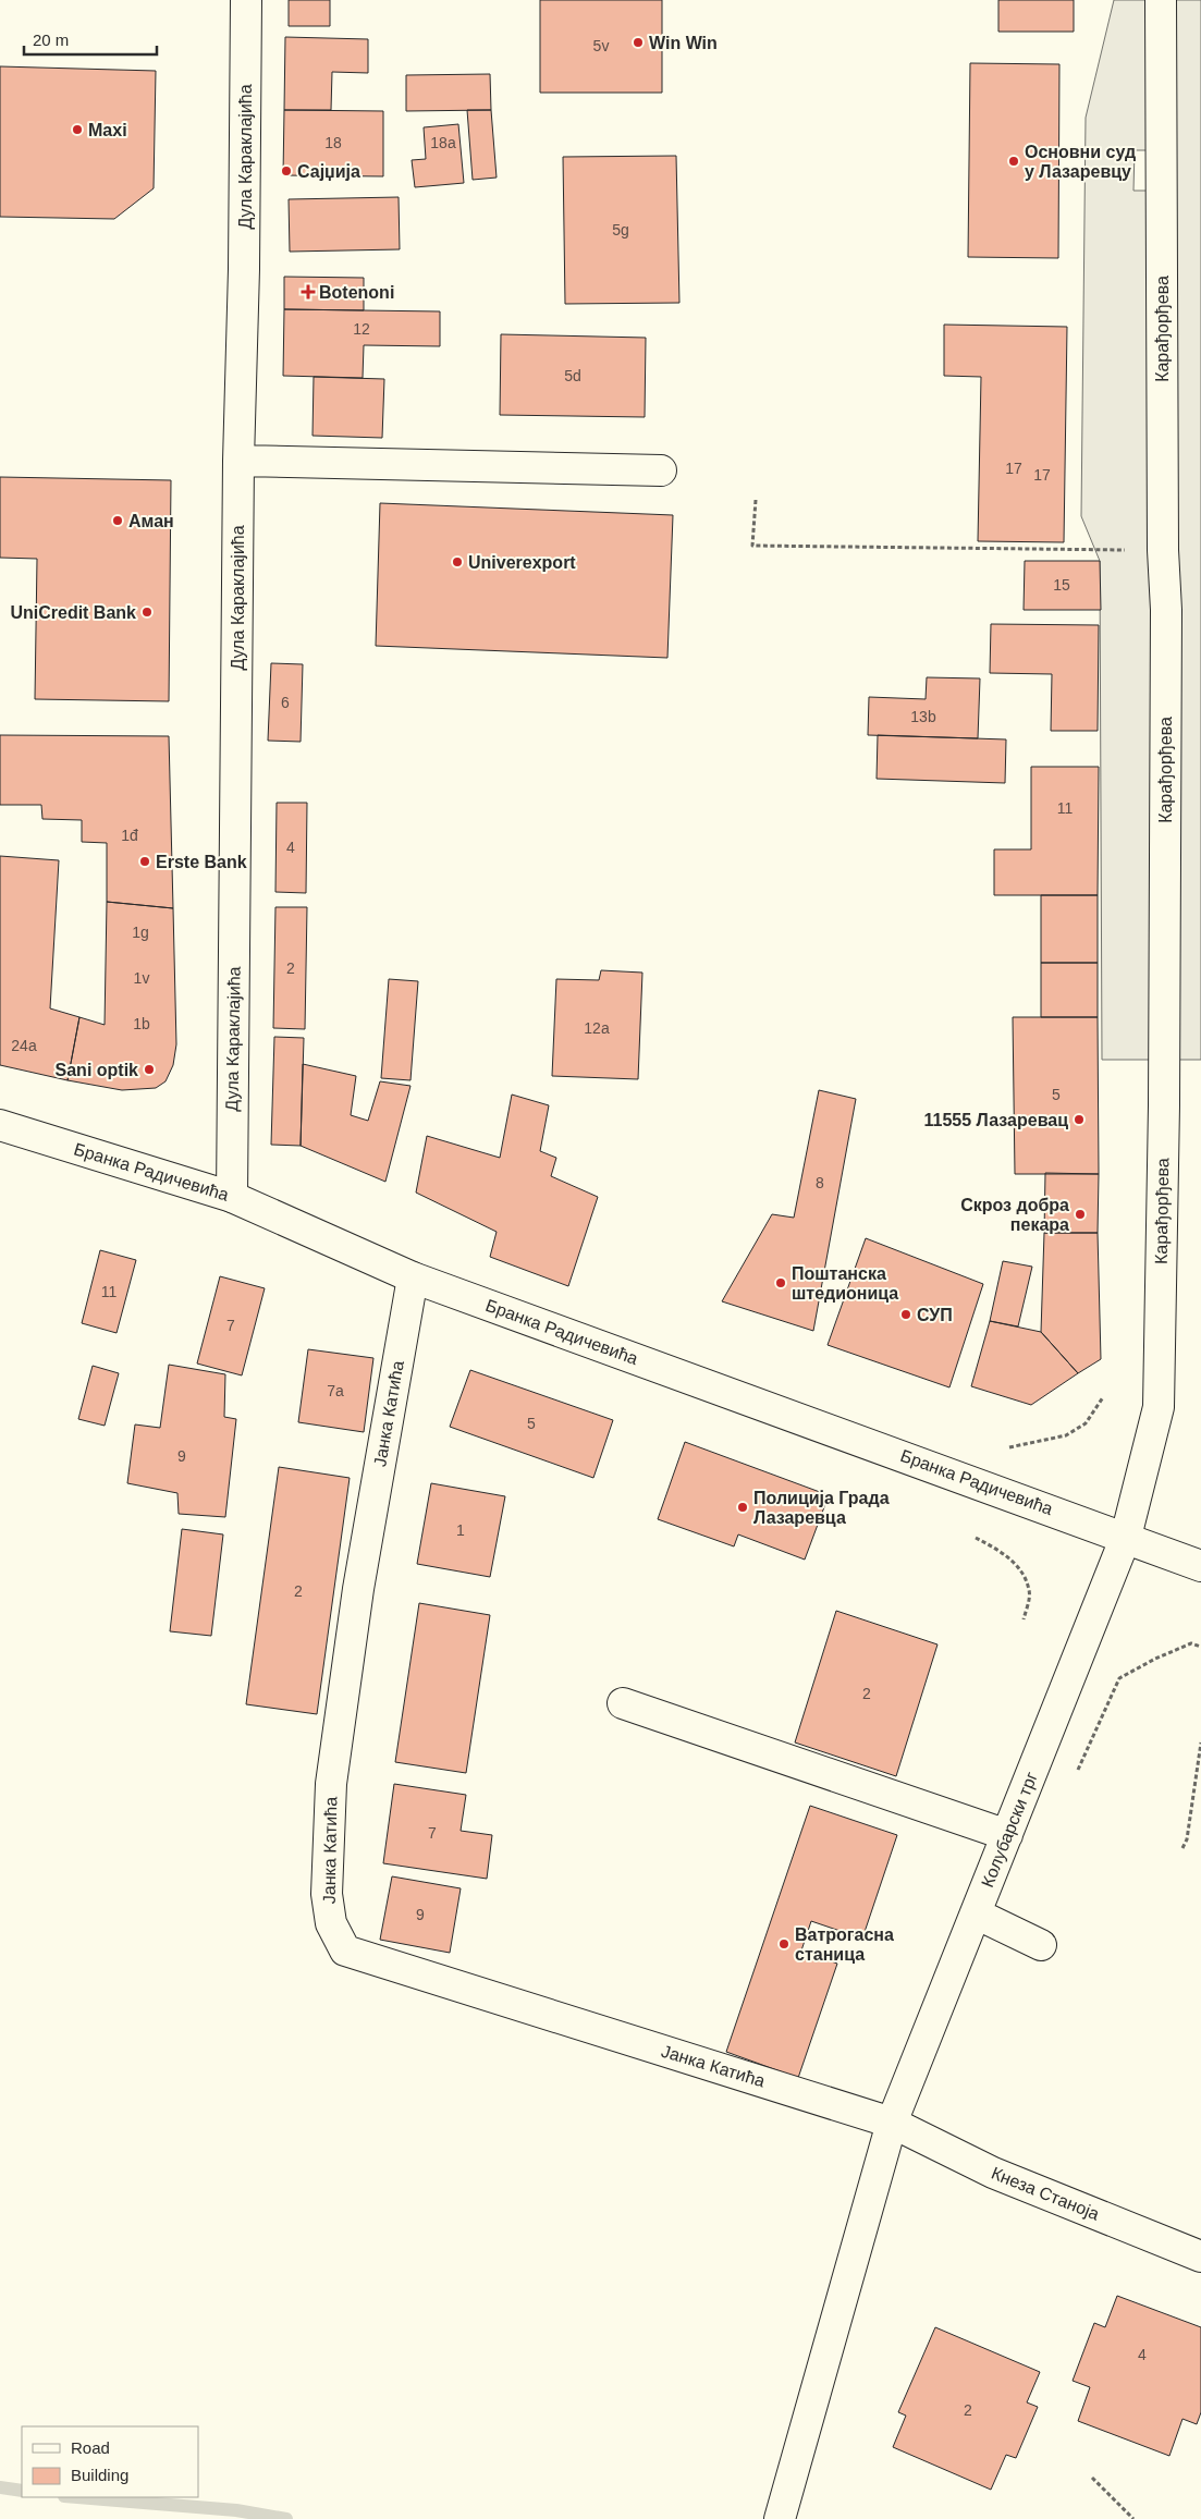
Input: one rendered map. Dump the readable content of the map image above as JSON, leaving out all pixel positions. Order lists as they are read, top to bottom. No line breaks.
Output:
{"streets":{"street":["Дула Караклајића","Карађорђева","Бранка Радичевића","Јанка Катића","Колубарски трг","Кнеза Станоја"]},"crossings":[["Дула Караклајића","Бранка Радичевића"],["Карађорђева","Бранка Радичевића"],["Карађорђева","Колубарски трг"],["Бранка Радичевића","Јанка Катића"],["Бранка Радичевића","Колубарски трг"],["Јанка Катића","Колубарски трг"],["Јанка Катића","Кнеза Станоја"],["Колубарски трг","Кнеза Станоја"]],"places":{"other":["Win Win","Maxi","Основни суд у Лазаревцу","Сајџија","Аман","Univerexport","UniCredit Bank","Erste Bank","Sani optik","11555 Лазаревац","Скроз добра пекара","Поштанска штедионица","СУП","Полиција Града Лазаревца","Ватрогасна станица"],"health":["Botenoni"]},"house_numbers":["5v","18","18a","5g","12","5d","17","17","15","6","13b","11","1đ","4","1g","2","1v","1b","12a","24a","5","8","11","7","7a","5","9","1","2","2","7","9","4","2"],"legend":["Road","Building"],"scale_bar":"20 m"}
